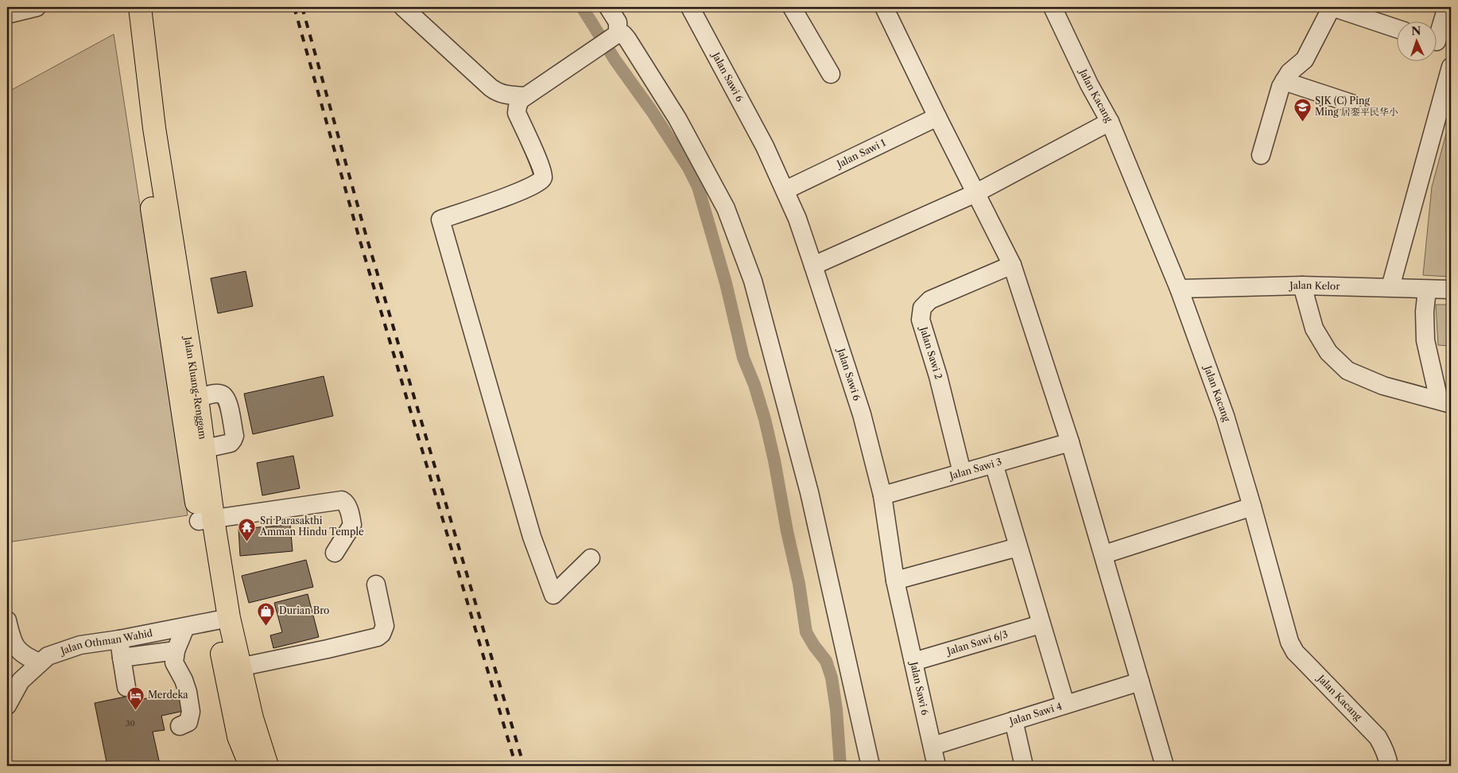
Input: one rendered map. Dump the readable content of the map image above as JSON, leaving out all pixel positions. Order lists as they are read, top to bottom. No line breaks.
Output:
{"streets":{"main road":["Jalan Kluang-Renggam"],"street":["Jalan Sawi 6","Jalan Kacang","Jalan Sawi 1","Jalan Kelor","Jalan Sawi 2","Jalan Sawi 3","Jalan Othman Wahid","Jalan Sawi 6/3","Jalan Sawi 4"]},"crossings":[["Jalan Sawi 6","Jalan Sawi 1"],["Jalan Sawi 6","Jalan Sawi 3"],["Jalan Sawi 6","Jalan Sawi 6/3"],["Jalan Sawi 6","Jalan Sawi 4"],["Jalan Kacang","Jalan Kelor"],["Jalan Sawi 2","Jalan Sawi 3"],["Jalan Kluang-Renggam","Jalan Othman Wahid"]],"places":{"school or university":["SJK (C) Ping Ming 居銮平民华小"],"temple":["Sri Parasakthi Amman Hindu Temple"],"shop":["Durian Bro"],"hotel":["Merdeka"]},"house_numbers":["30"],"north":"top"}
